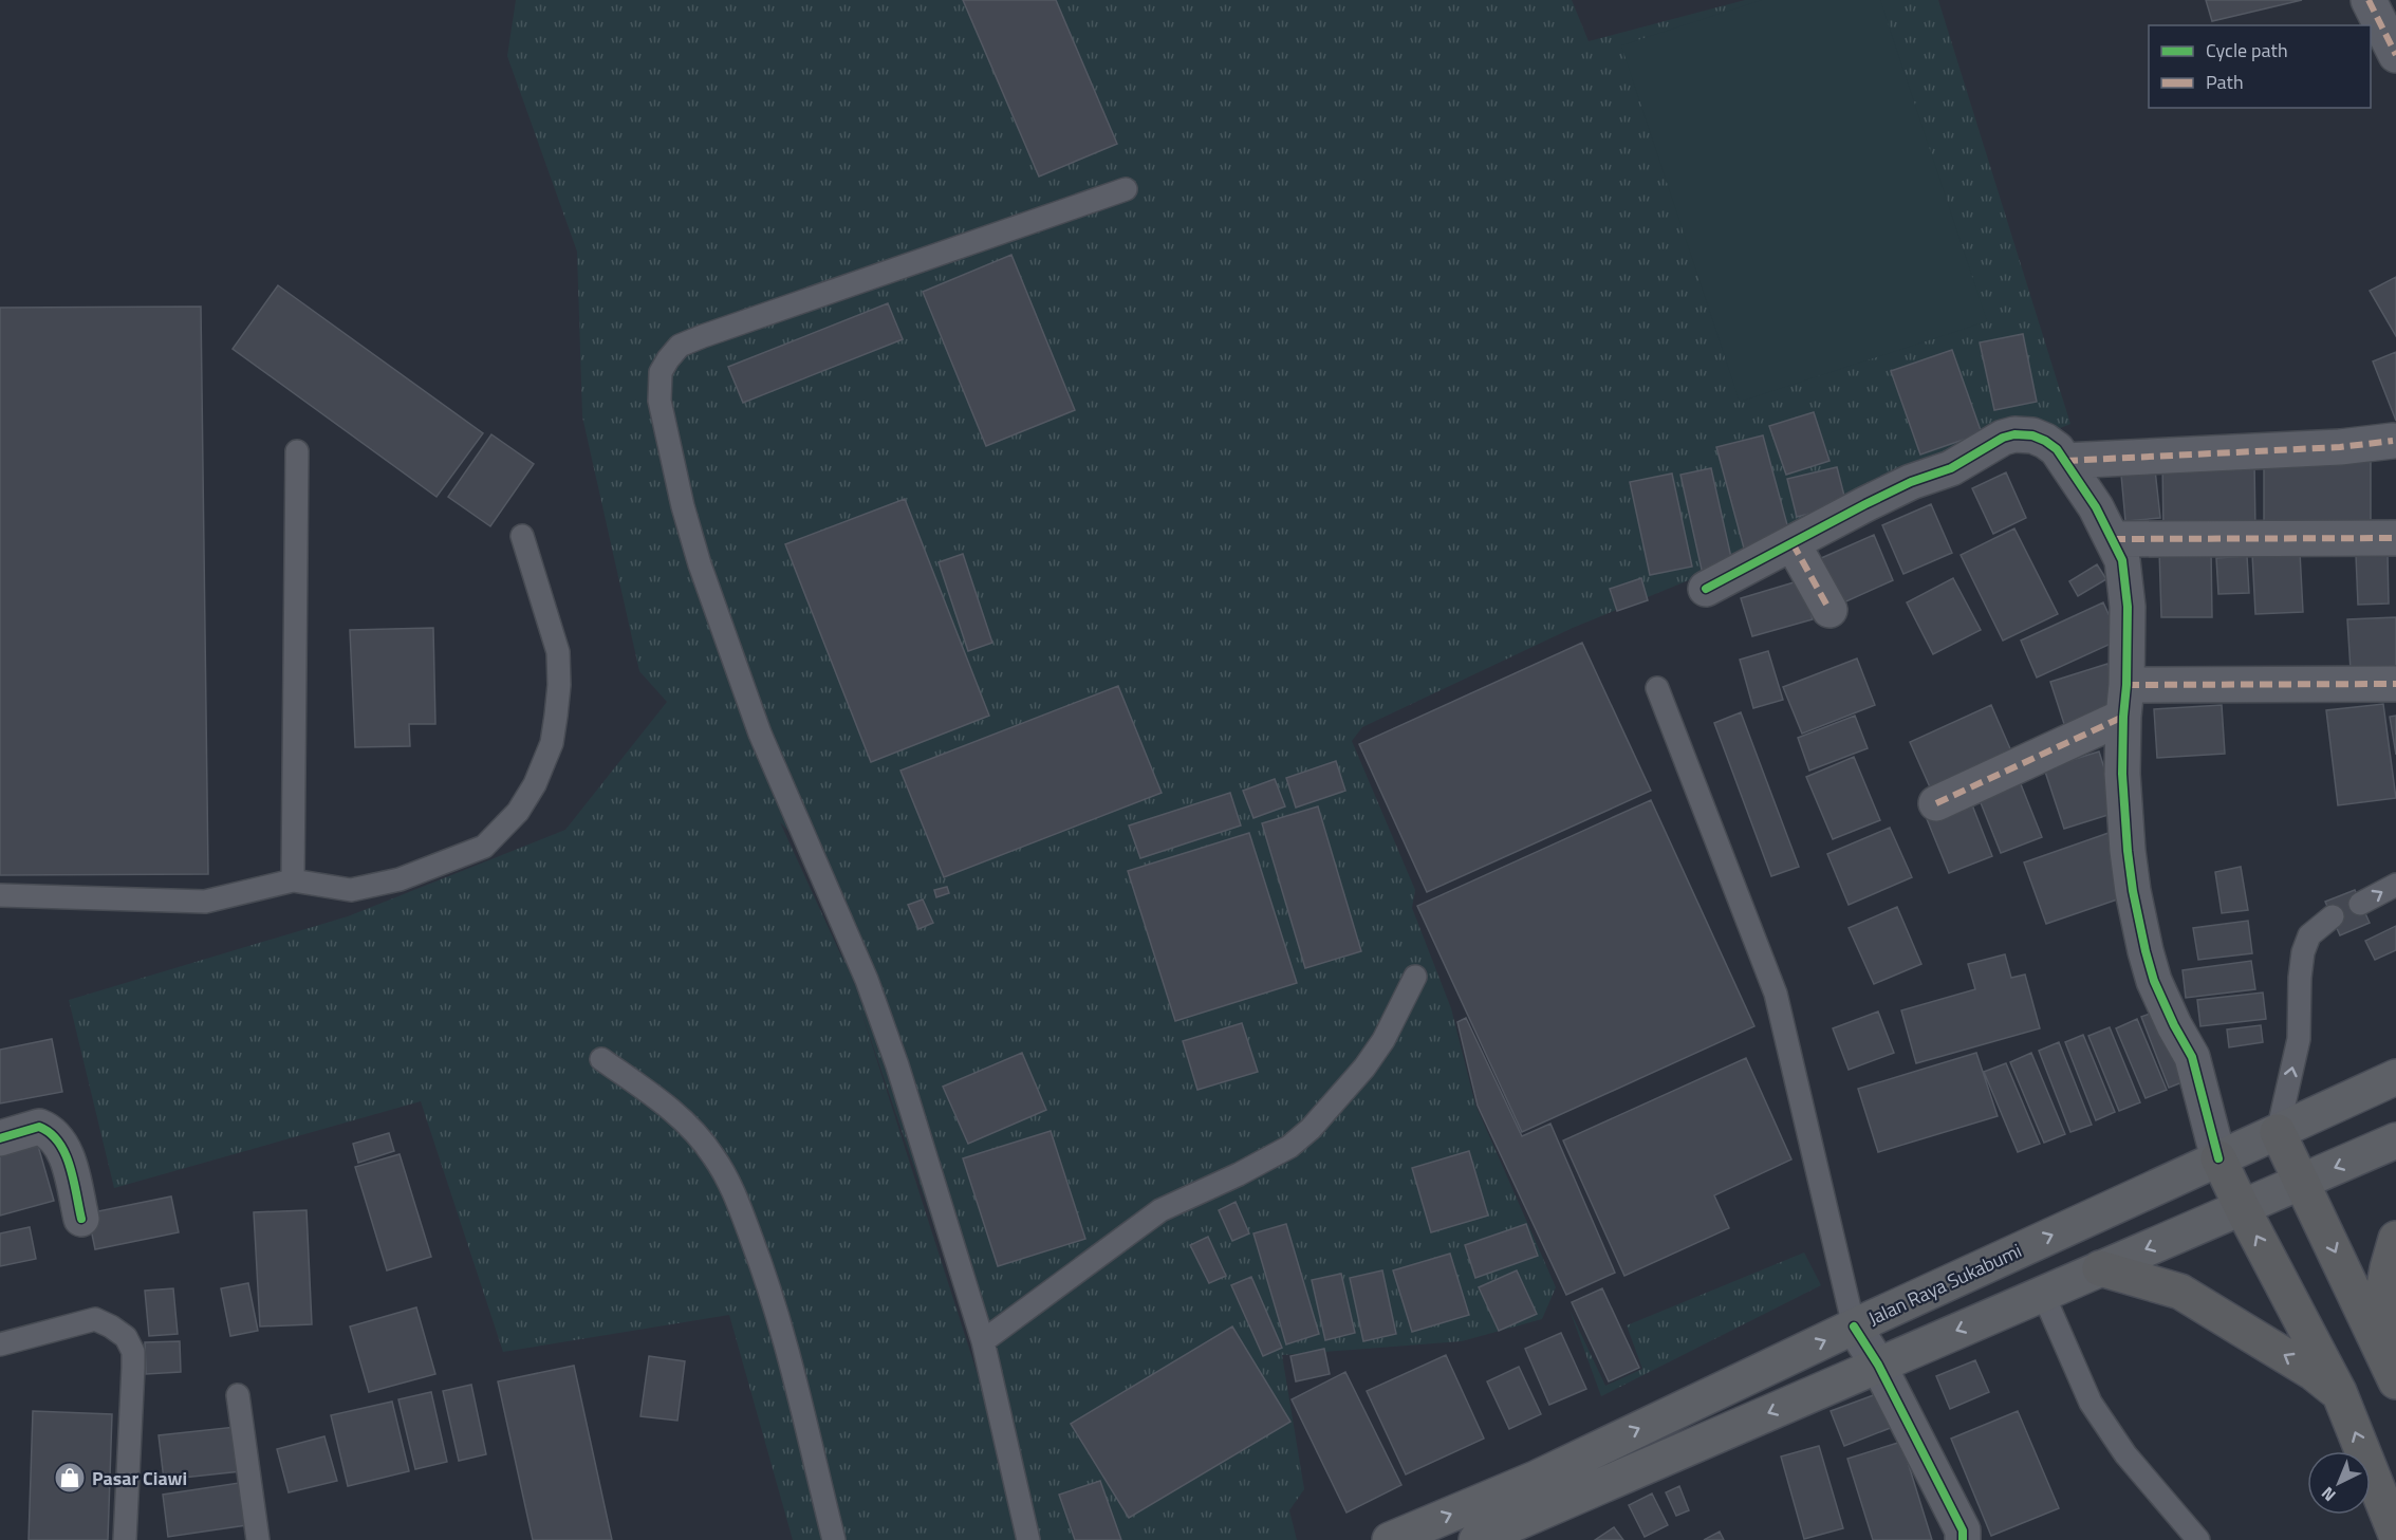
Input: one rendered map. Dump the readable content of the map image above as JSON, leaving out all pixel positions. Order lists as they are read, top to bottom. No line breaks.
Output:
{"streets":{"highway":["Jalan Raya Sukabumi"]},"places":{"shop":["Pasar Ciawi"]},"legend":["Cycle path","Path"],"north":"bottom left"}
